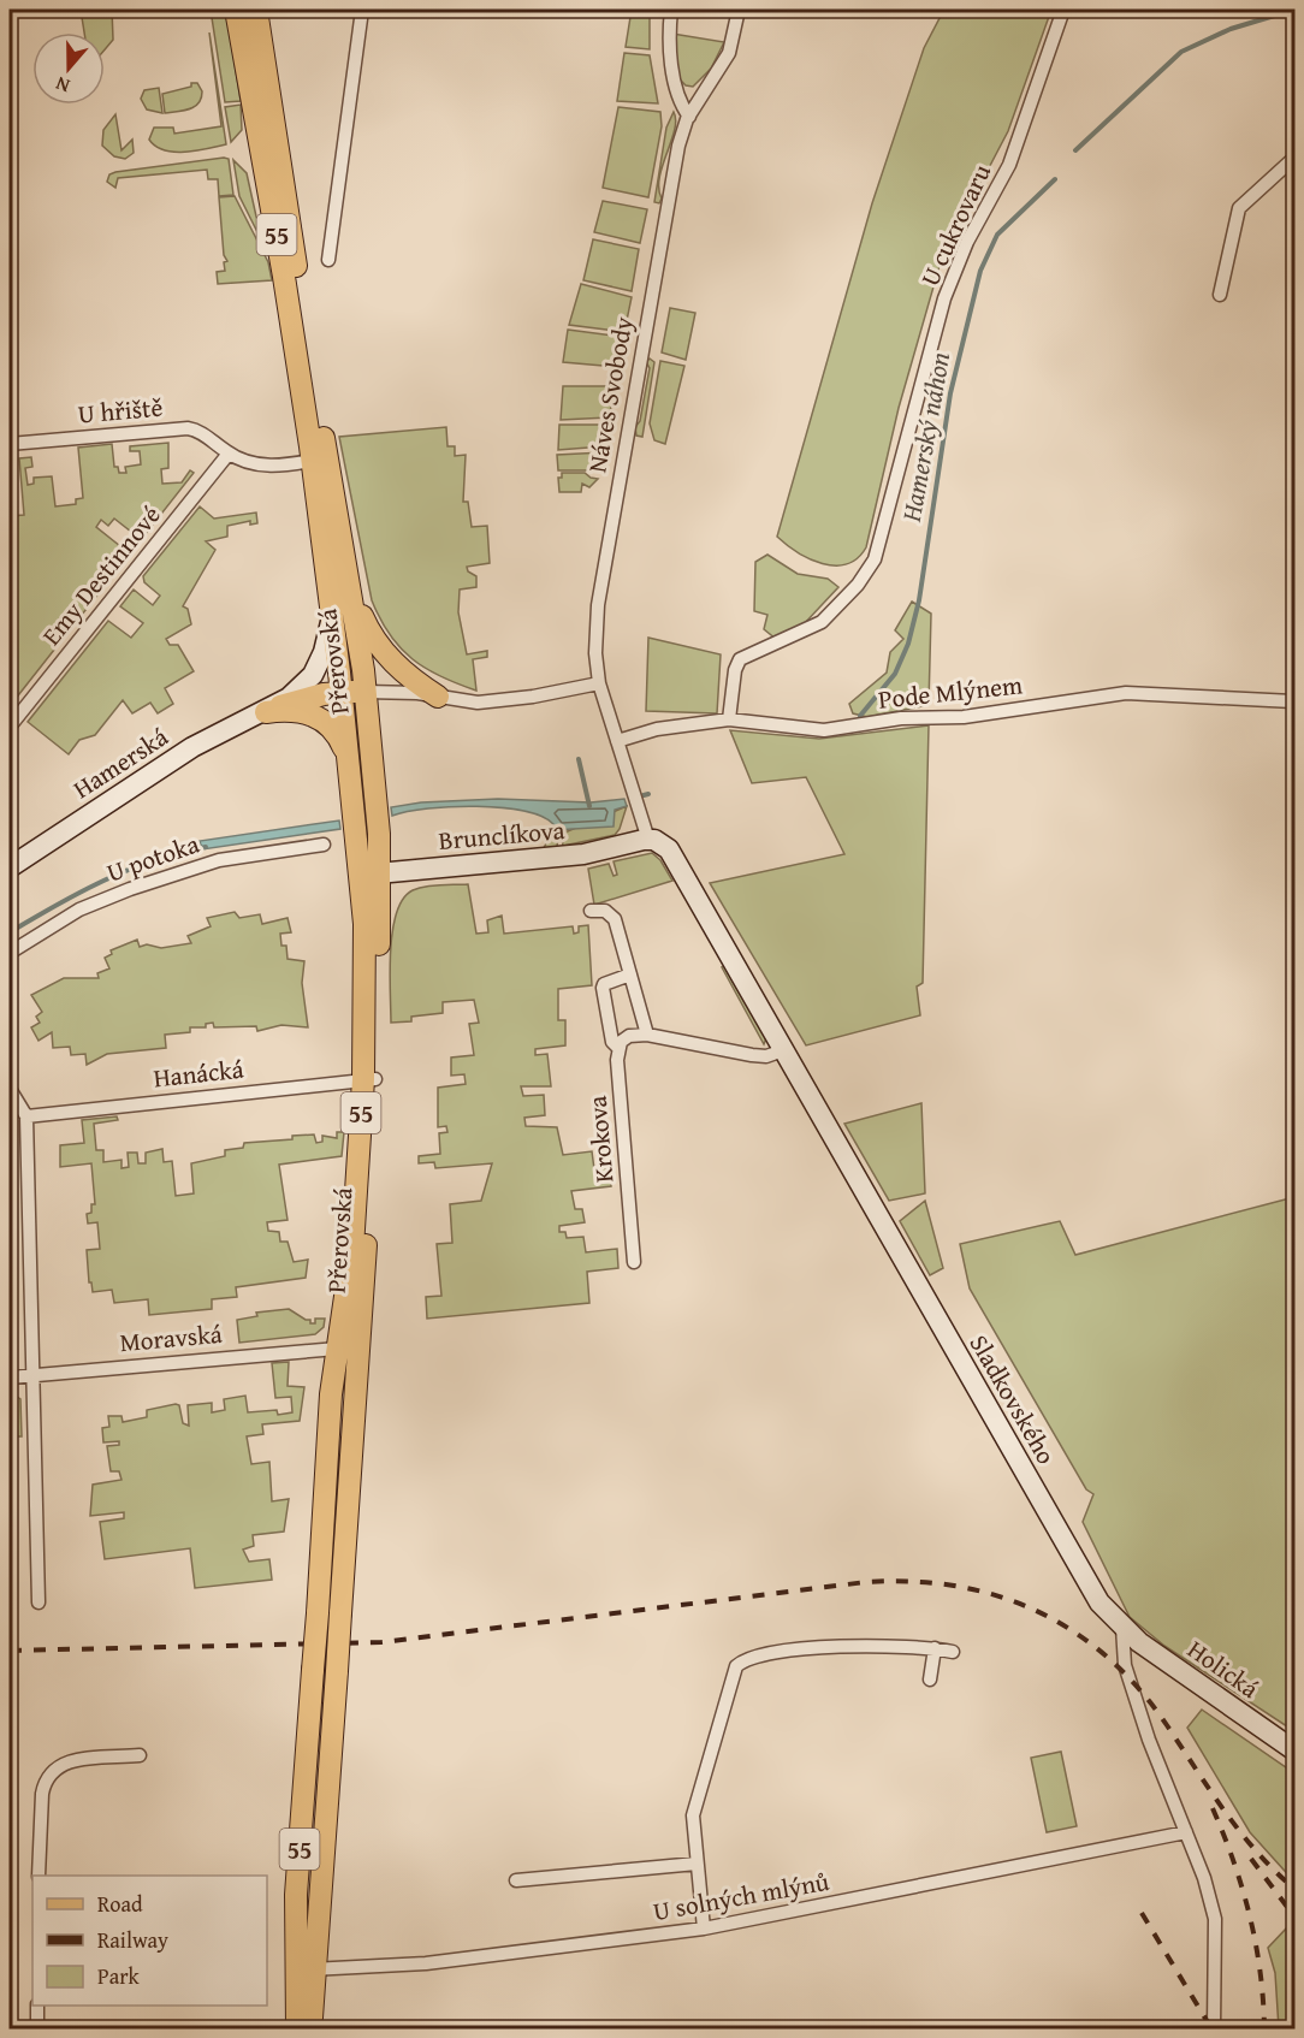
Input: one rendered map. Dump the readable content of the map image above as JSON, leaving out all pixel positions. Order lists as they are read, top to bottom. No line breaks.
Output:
{"streets":{"main road":["55","Přerovská"],"street":["U cukrovaru","Náves Svobody","U hřiště","Emy Destinnové","Pode Mlýnem","Hamerská","Brunclíkova","U potoka","Hanácká","Krokova","Moravská","Sladkovského","Holická","U solných mlýnů"]},"crossings":[["U cukrovaru","Pode Mlýnem"],["Náves Svobody","Pode Mlýnem"],["Náves Svobody","Brunclíkova"],["Náves Svobody","Sladkovského"],["U hřiště","Emy Destinnové"],["Přerovská","Hamerská"],["Přerovská","Brunclíkova"],["Přerovská","Hanácká"],["Přerovská","Moravská"],["Přerovská","U solných mlýnů"],["Brunclíkova","Sladkovského"],["Sladkovského","Holická"]],"water":["Hamerský náhon"],"legend":["Road","Railway","Park"],"north":"bottom"}
